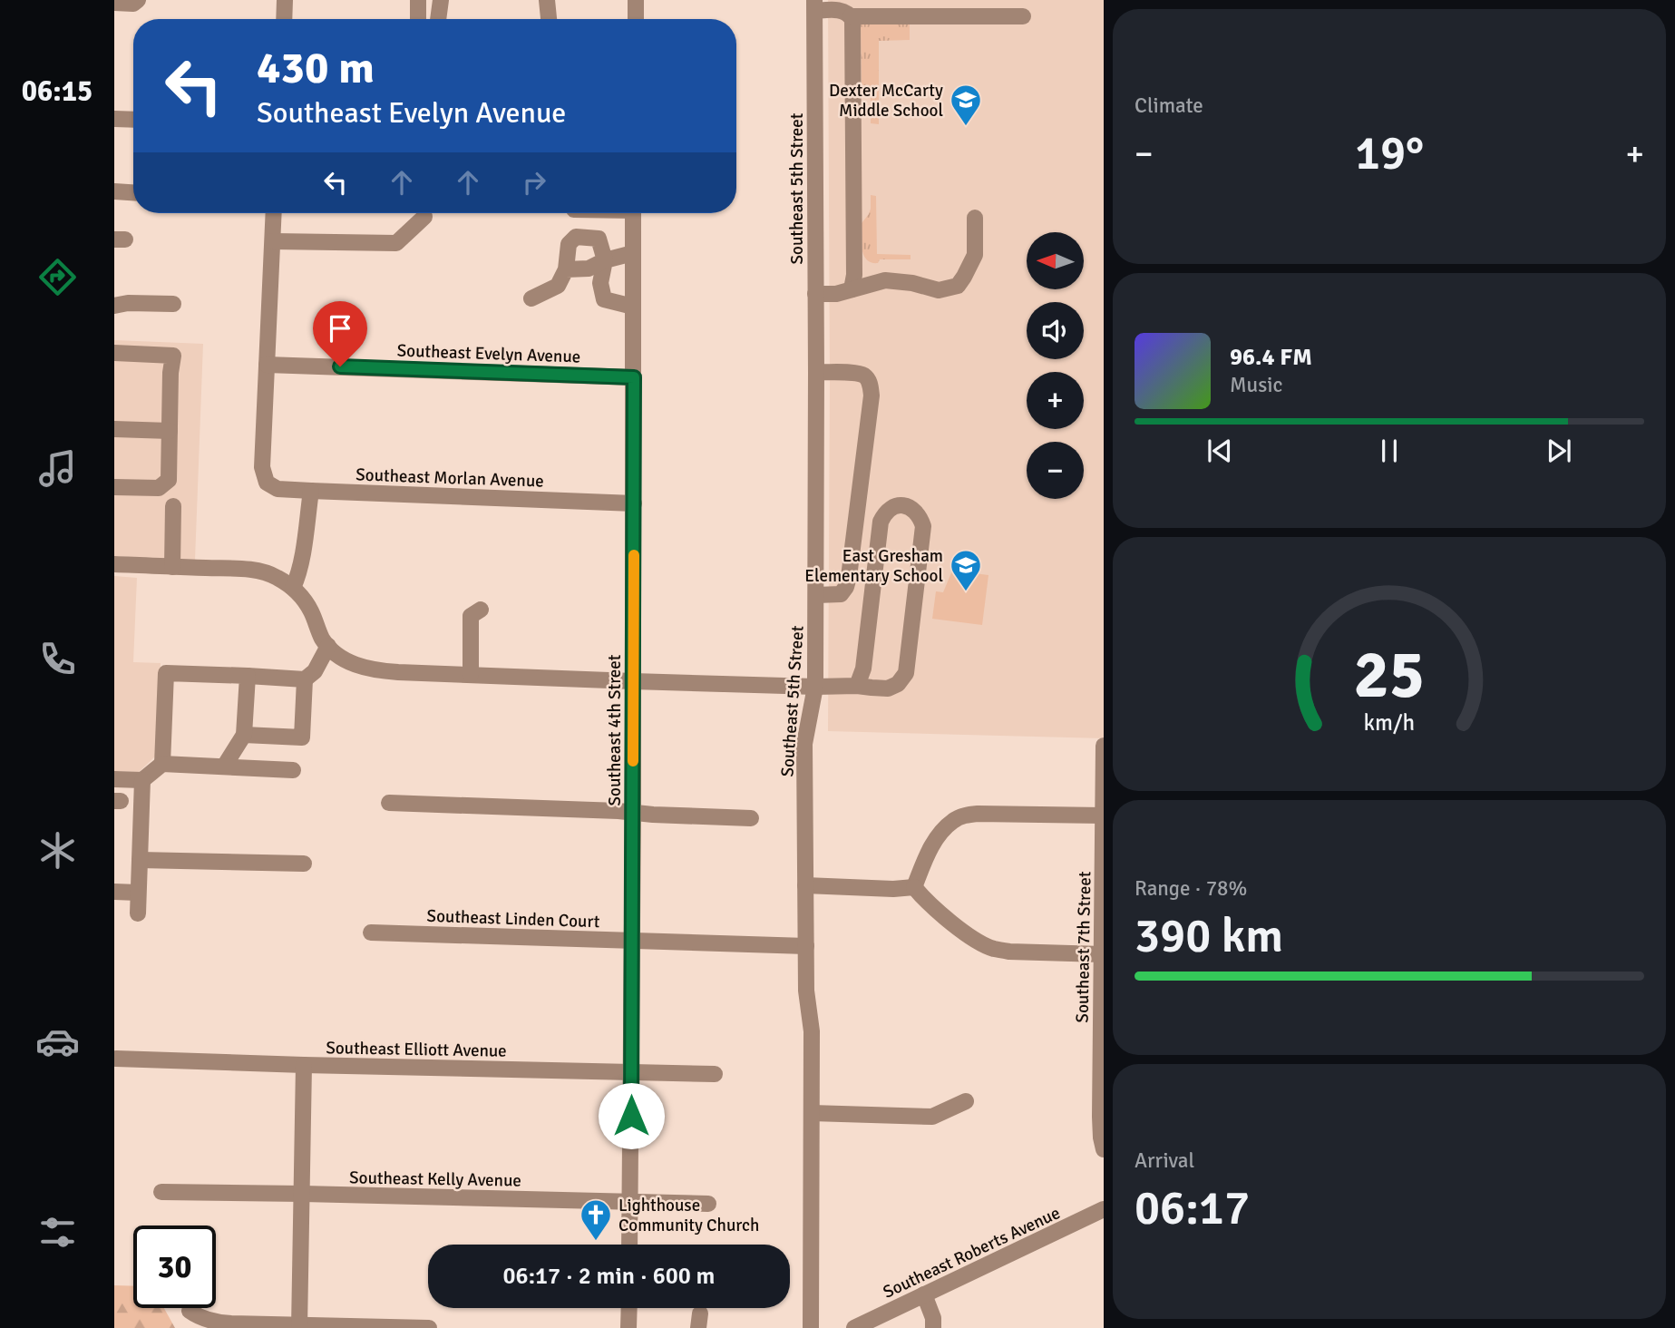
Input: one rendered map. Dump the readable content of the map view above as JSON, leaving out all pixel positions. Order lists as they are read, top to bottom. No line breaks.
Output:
{"streets":{"street":["Southeast 5th Street","Southeast Evelyn Avenue","Southeast Morlan Avenue","Southeast 4th Street","Southeast Linden Court","Southeast 7th Street","Southeast Elliott Avenue","Southeast Kelly Avenue","Southeast Roberts Avenue"]},"crossings":[["Southeast 5th Street","Southeast Linden Court"],["Southeast Evelyn Avenue","Southeast Morlan Avenue"],["Southeast Evelyn Avenue","Southeast 4th Street"],["Southeast Morlan Avenue","Southeast 4th Street"],["Southeast 4th Street","Southeast Linden Court"],["Southeast 4th Street","Southeast Elliott Avenue"],["Southeast 4th Street","Southeast Kelly Avenue"]],"places":{"school or university":["Dexter McCarty Middle School","East Gresham Elementary School"],"church":["Lighthouse Community Church"]},"north":"left","page":{"tabs":"06:15","tile":["Climate",["Range · 78%","390 km"],["Arrival","06:17"]],"turn":["430 m","Southeast Evelyn Avenue"],"heat":["−","19°","+"],"map_buttons":["+","−"],"song":["96.4 FM","Music"],"limit":"30","trip":"06:17 · 2 min · 600 m","gauge":["25","km/h"]}}
